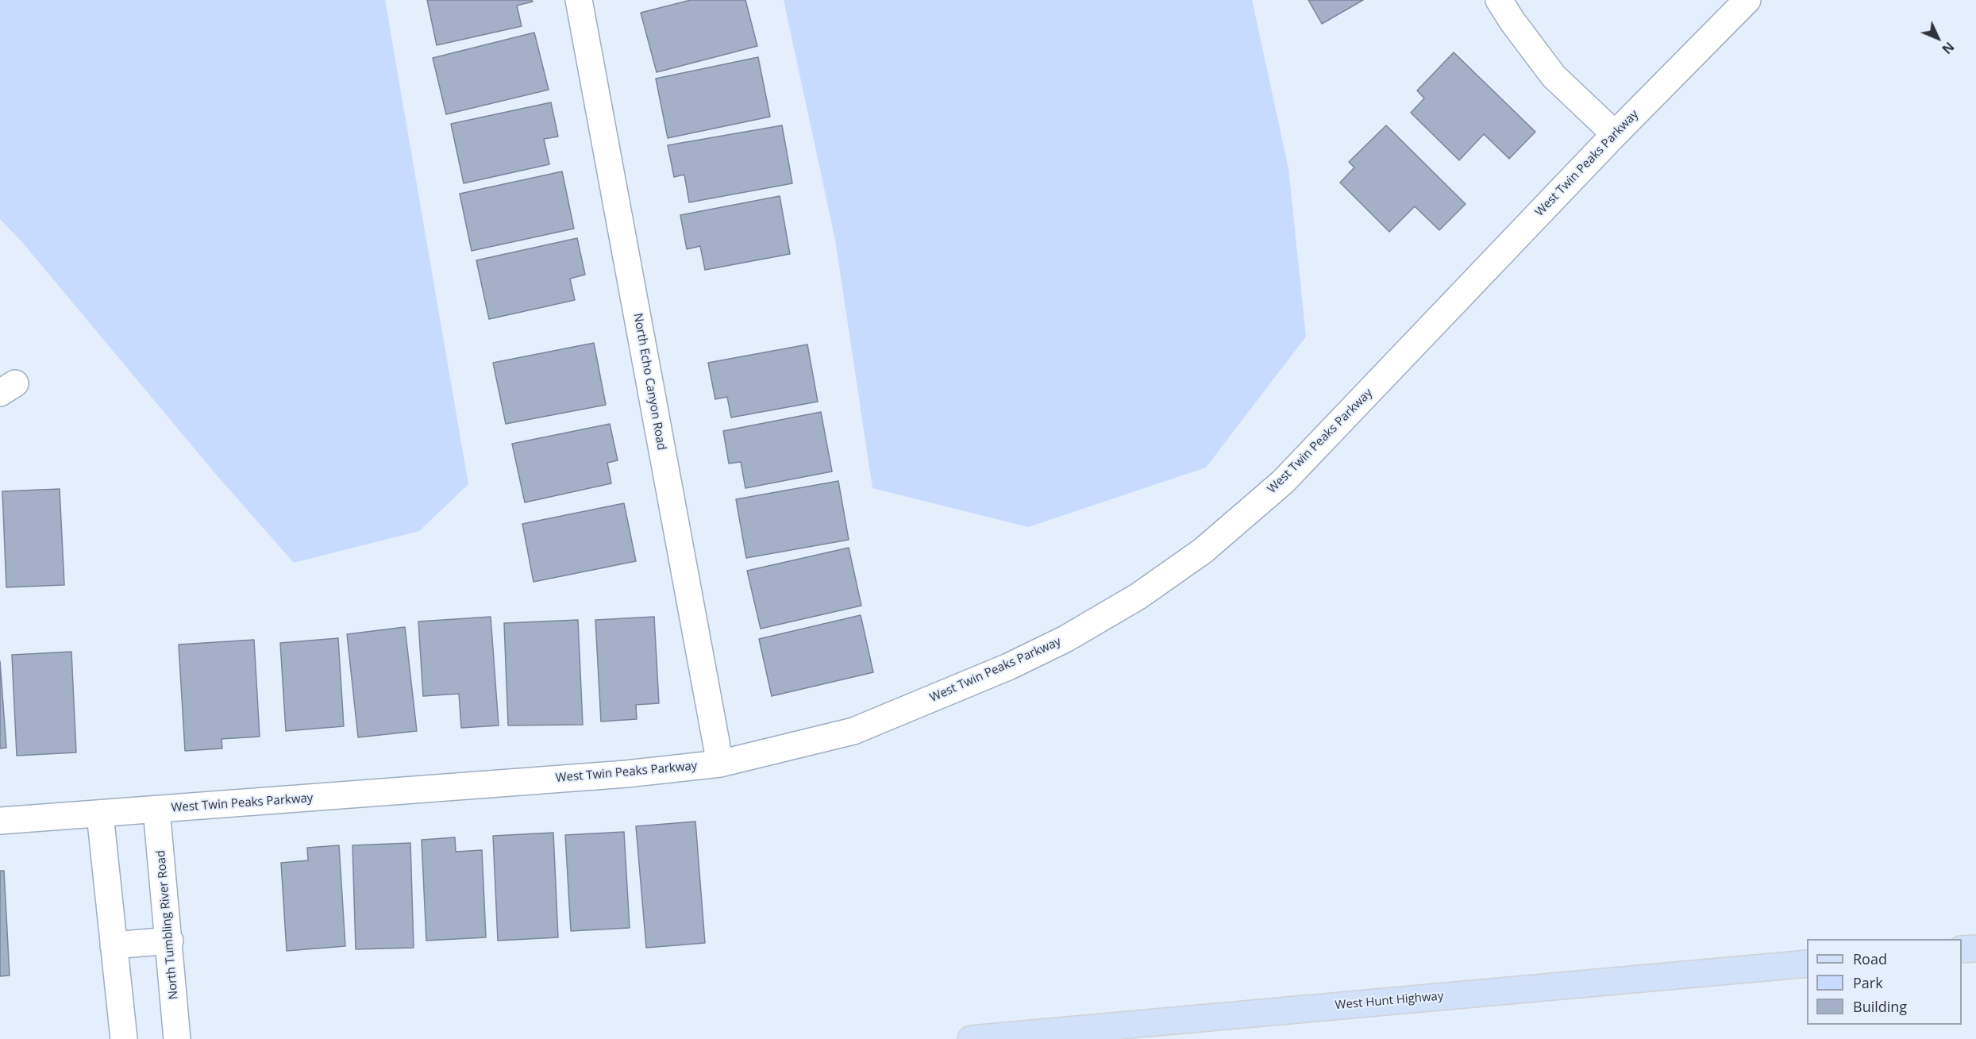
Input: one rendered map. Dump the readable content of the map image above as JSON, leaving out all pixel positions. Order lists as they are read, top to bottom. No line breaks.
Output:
{"streets":{"main road":["West Hunt Highway"],"street":["West Twin Peaks Parkway","North Echo Canyon Road","North Tumbling River Road"]},"crossings":[["West Twin Peaks Parkway","North Echo Canyon Road"],["West Twin Peaks Parkway","North Tumbling River Road"]],"legend":["Road","Park","Building"],"north":"bottom right"}
